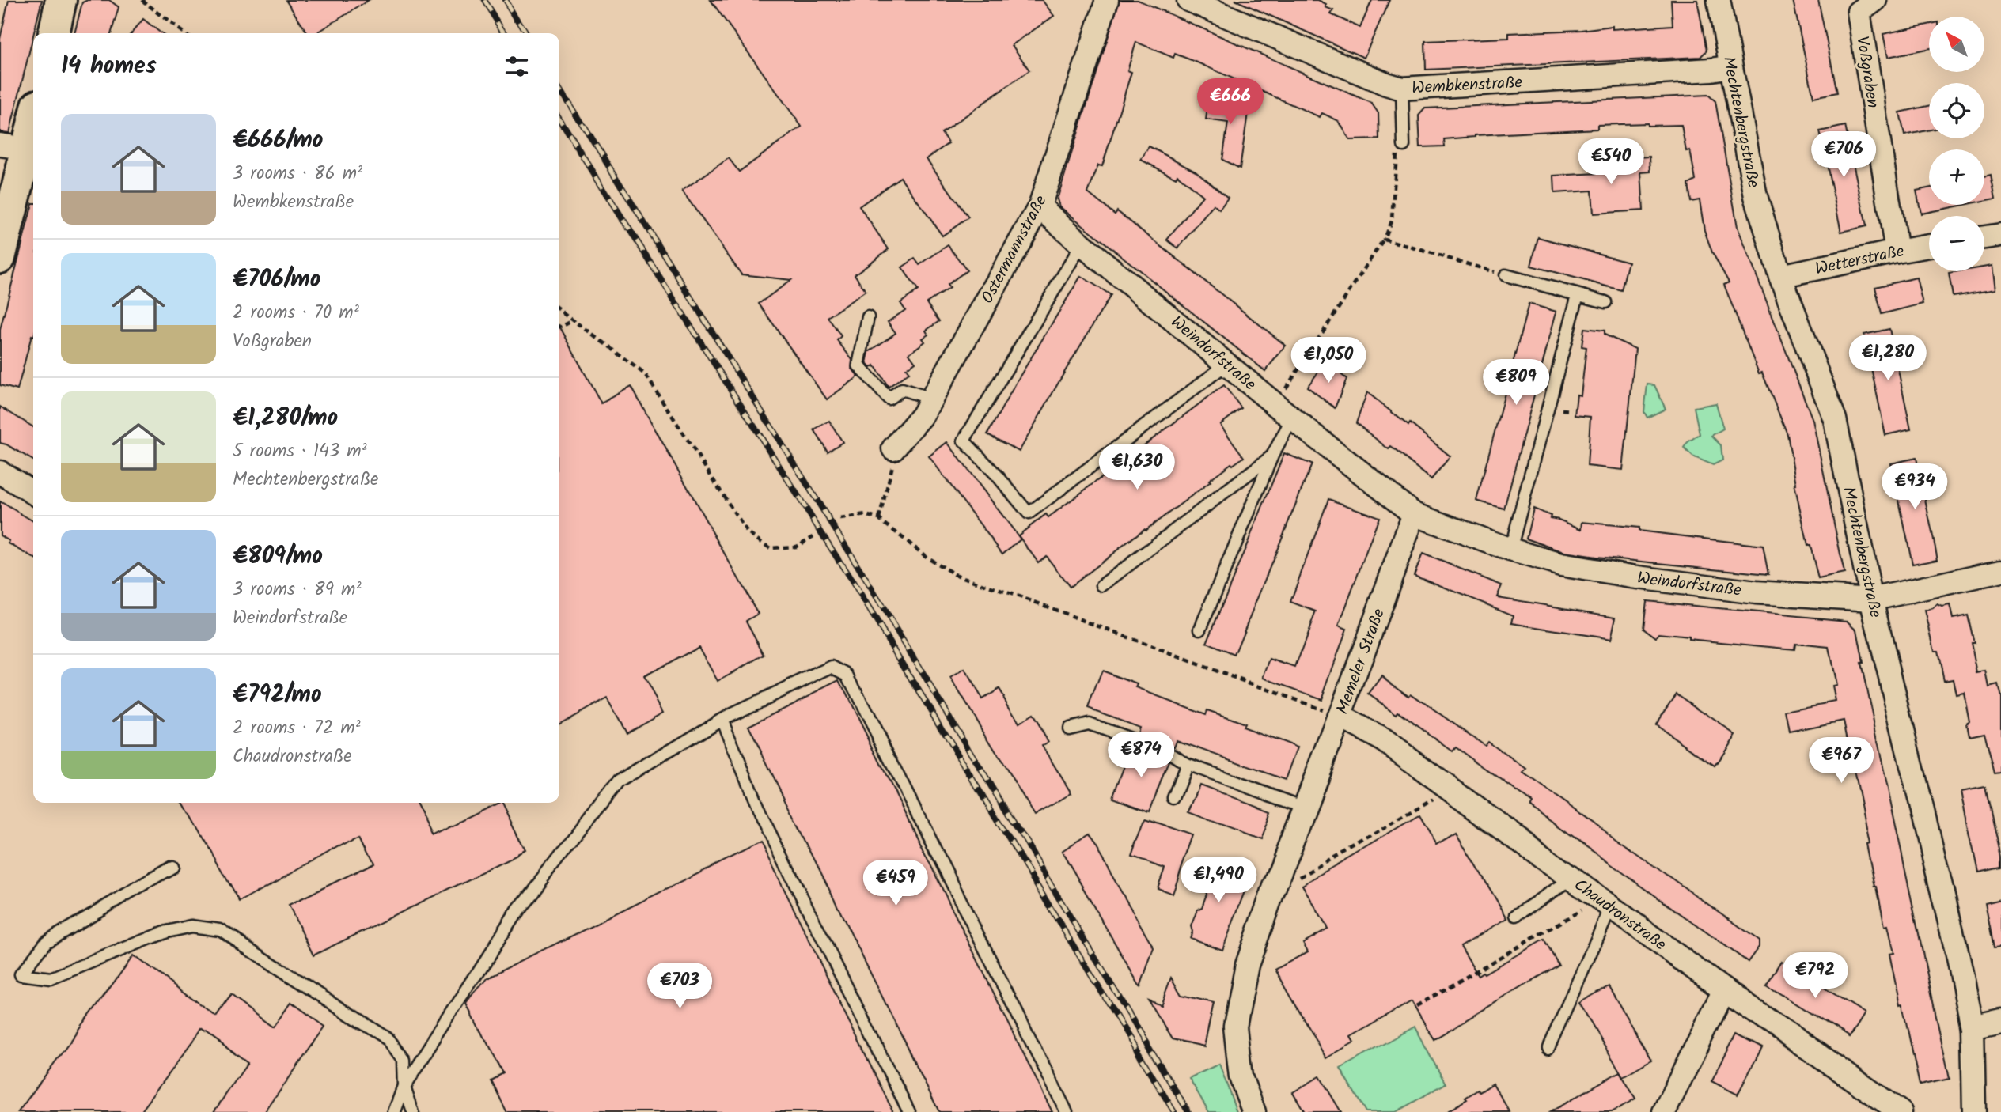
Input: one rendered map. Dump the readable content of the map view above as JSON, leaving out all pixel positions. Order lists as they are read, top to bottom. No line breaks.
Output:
{"streets":{"street":["Voßgraben","Wembkenstraße","Mechtenbergstraße","Ostermannstraße","Wetterstraße","Weindorfstraße","Memeler Straße","Chaudronstraße"]},"crossings":[["Voßgraben","Wetterstraße"],["Wembkenstraße","Mechtenbergstraße"],["Mechtenbergstraße","Wetterstraße"],["Mechtenbergstraße","Weindorfstraße"],["Ostermannstraße","Weindorfstraße"],["Weindorfstraße","Memeler Straße"],["Memeler Straße","Chaudronstraße"]],"north":"top left","page":{"map_buttons":["+","−"],"heading":"14 homes","price":["€666","€706","€540","€1,280","€1,050","€809","€1,630","€934","€874","€967","€1,490","€459","€792","€703"],"list":[{"name":"€666/mo","note":"3 rooms · 86 m² · Wembkenstraße"},{"name":"€706/mo","note":"2 rooms · 70 m² · Voßgraben"},{"name":"€1,280/mo","note":"5 rooms · 143 m² · Mechtenbergstraße"},{"name":"€809/mo","note":"3 rooms · 89 m² · Weindorfstraße"},{"name":"€792/mo","note":"2 rooms · 72 m² · Chaudronstraße"}]}}
